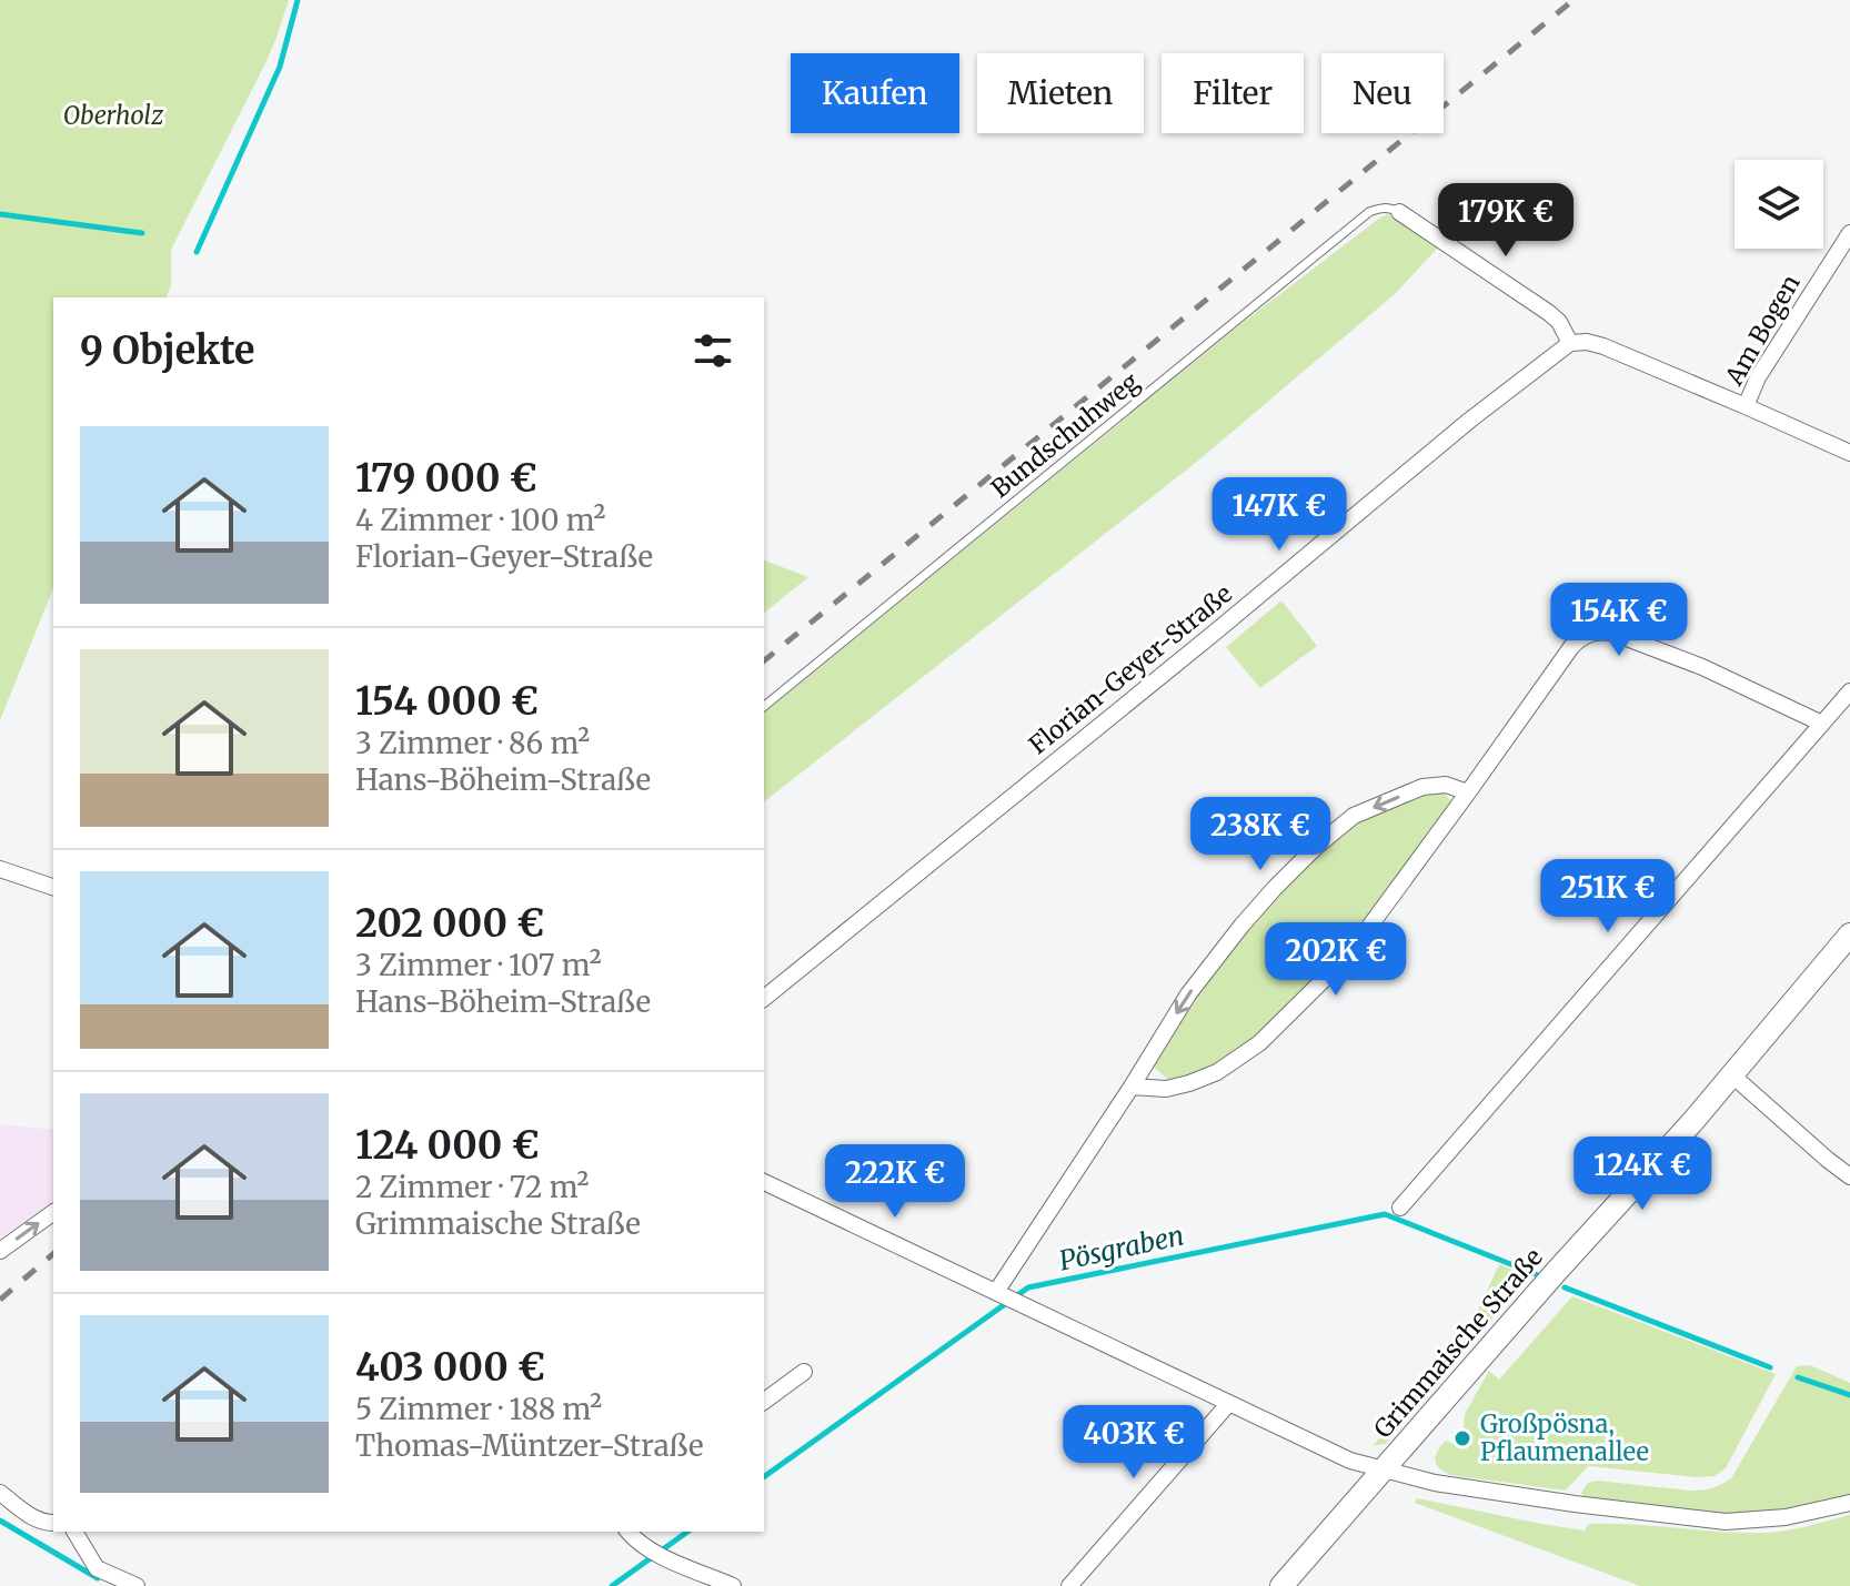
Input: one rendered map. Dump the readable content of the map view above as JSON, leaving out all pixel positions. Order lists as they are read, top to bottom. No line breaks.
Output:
{"streets":{"main road":["Grimmaische Straße"],"street":["Am Bogen","Florian-Geyer-Straße"],"lane":["Bundschuhweg"]},"water":["Pösgraben"],"parks":["Oberholz"],"places":["Großpösna, Pflaumenallee"],"page":{"chip":["Kaufen","Mieten","Filter","Neu"],"price":["179K €","147K €","154K €","238K €","251K €","202K €","124K €","222K €","403K €"],"heading":"9 Objekte","list":[{"name":"179 000 €","note":"4 Zimmer · 100 m² · Florian-Geyer-Straße"},{"name":"154 000 €","note":"3 Zimmer · 86 m² · Hans-Böheim-Straße"},{"name":"202 000 €","note":"3 Zimmer · 107 m² · Hans-Böheim-Straße"},{"name":"124 000 €","note":"2 Zimmer · 72 m² · Grimmaische Straße"},{"name":"403 000 €","note":"5 Zimmer · 188 m² · Thomas-Müntzer-Straße"}]}}
